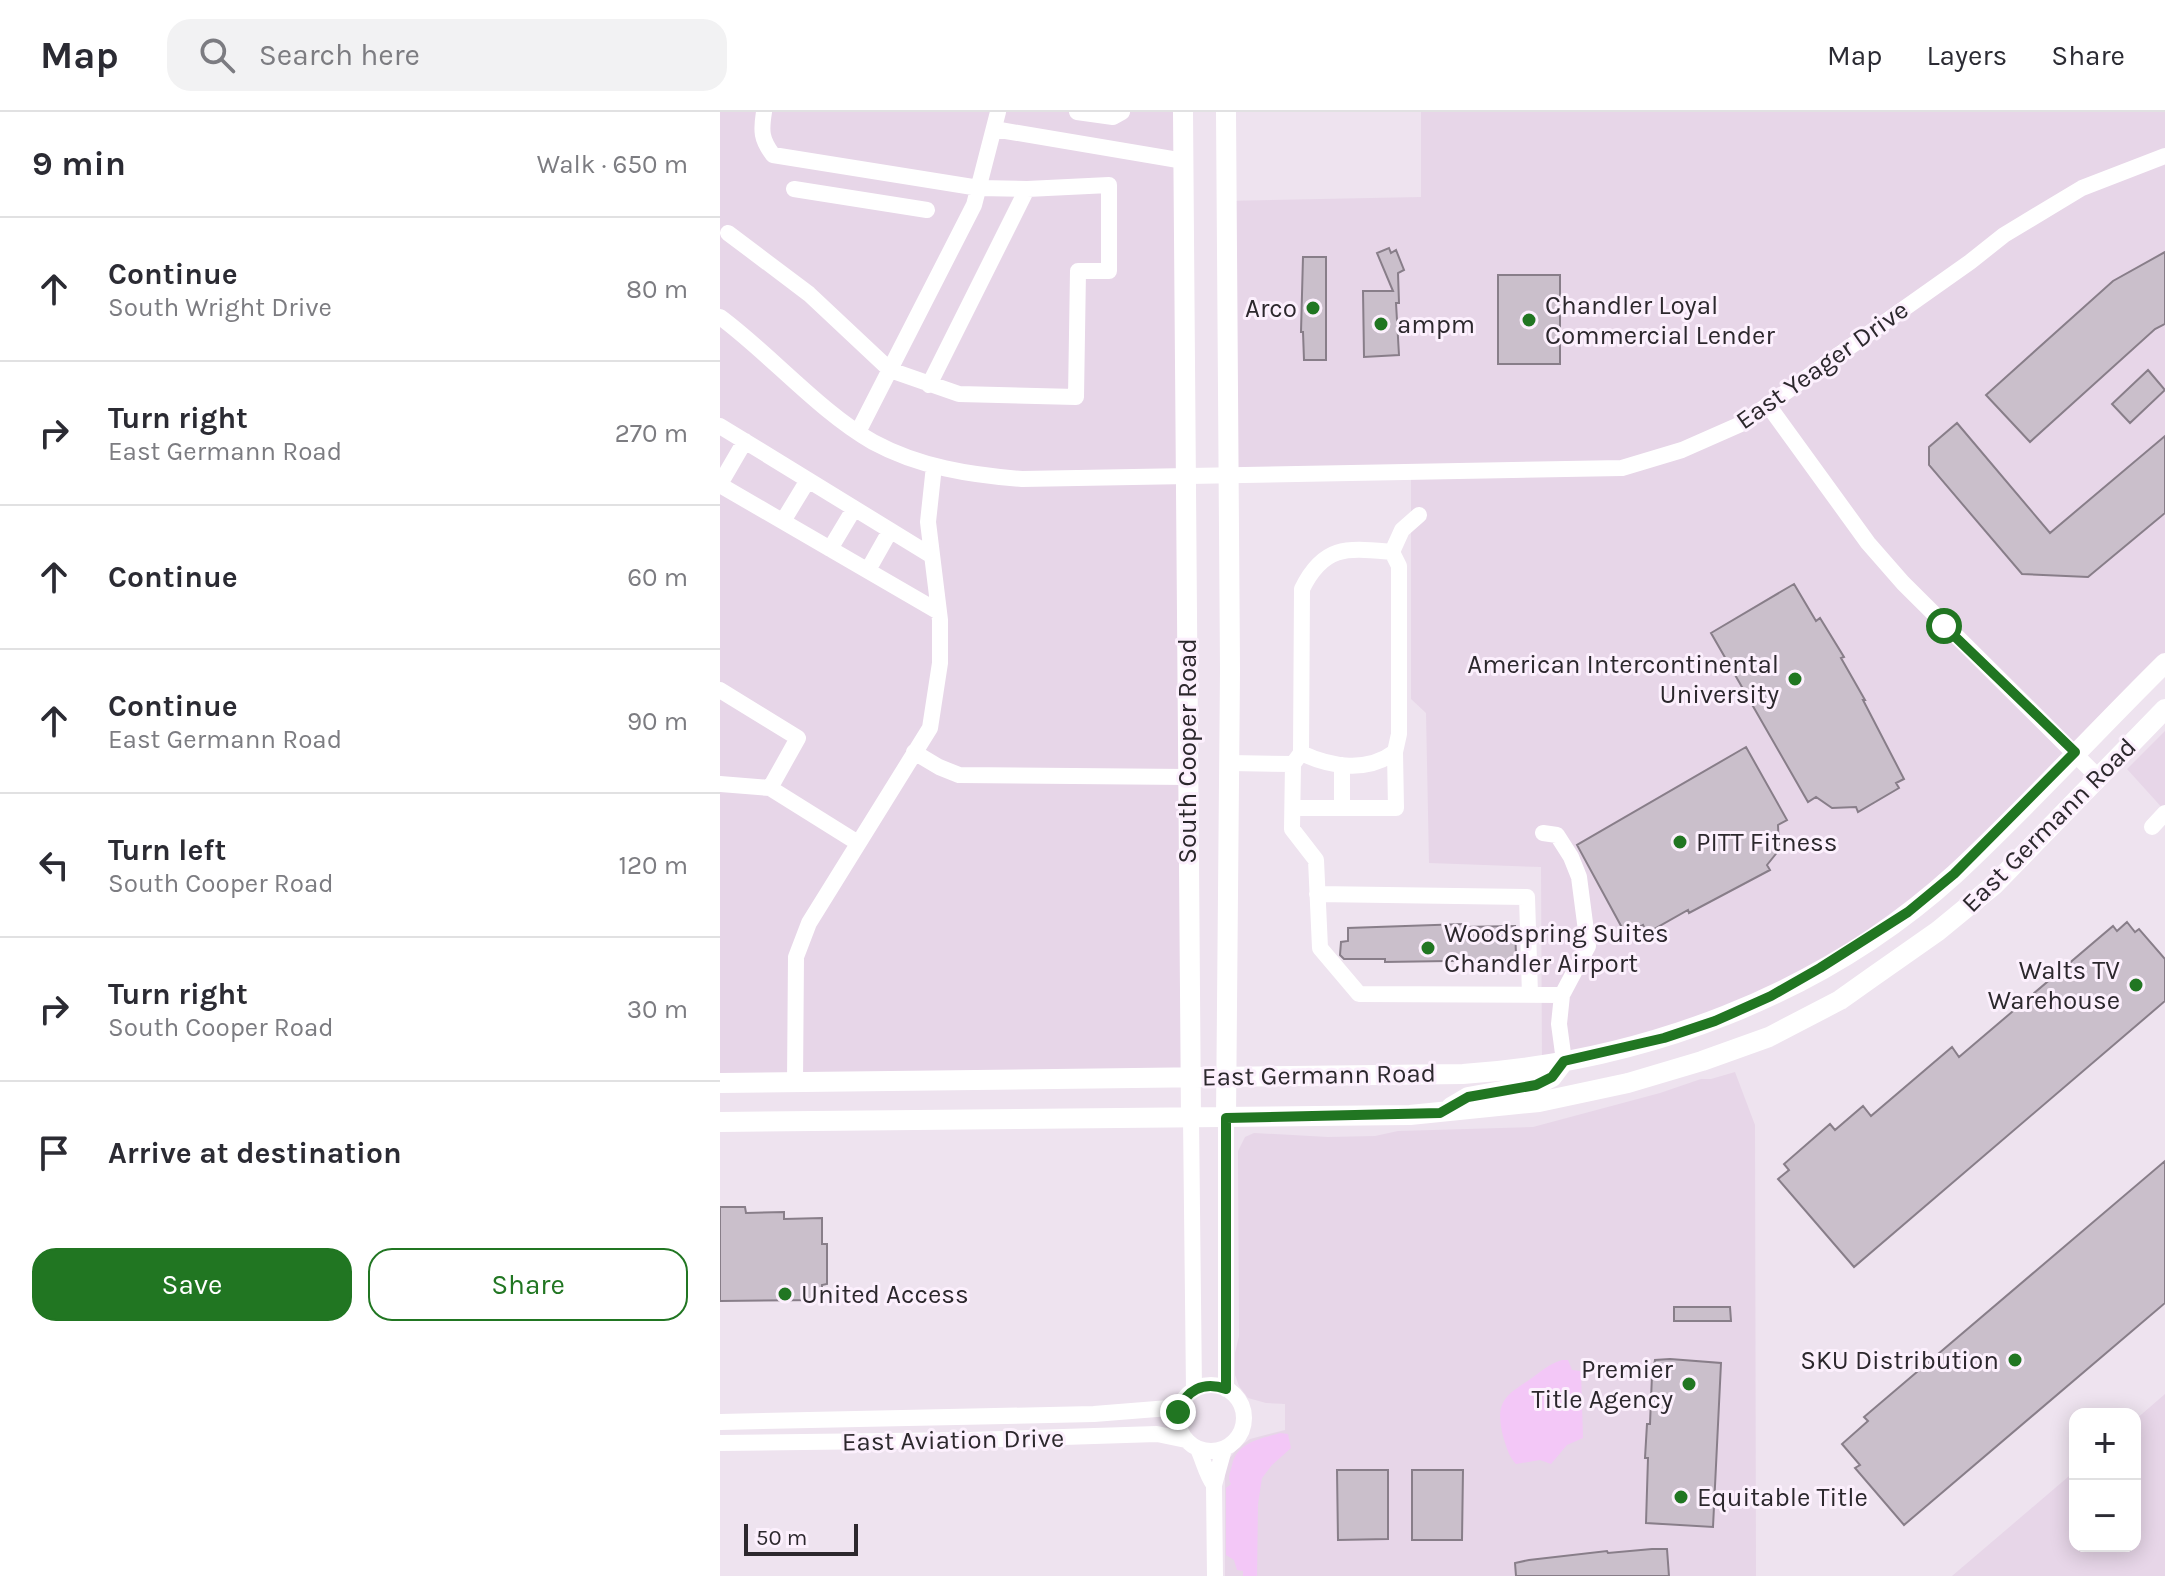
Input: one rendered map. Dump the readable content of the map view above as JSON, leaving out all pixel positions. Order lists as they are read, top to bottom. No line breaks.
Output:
{"streets":{"main road":["South Cooper Road","East Germann Road"],"street":["East Yeager Drive","East Aviation Drive"]},"crossings":[["East Yeager Drive","South Cooper Road"],["South Cooper Road","East Germann Road"],["South Cooper Road","East Aviation Drive"]],"places":["Arco","Chandler Loyal Commercial Lender","ampm","American Intercontinental University","PITT Fitness","Woodspring Suites Chandler Airport","Walts TV Warehouse","United Access","SKU Distribution","Premier Title Agency","Equitable Title"],"scale_bar":"50 m","page":{"header":"Map","search":"Search here","nav":["Map","Layers","Share"],"heading":["9 min","Walk · 650 m"],"list":[["Continue","South Wright Drive","80 m"],["Turn right","East Germann Road","270 m"],["Continue","60 m"],["Continue","East Germann Road","90 m"],["Turn left","South Cooper Road","120 m"],["Turn right","South Cooper Road","30 m"],"Arrive at destination"],"buttons":["Save","Share"],"map_buttons":["+","−"],"scale":"50 m"}}
